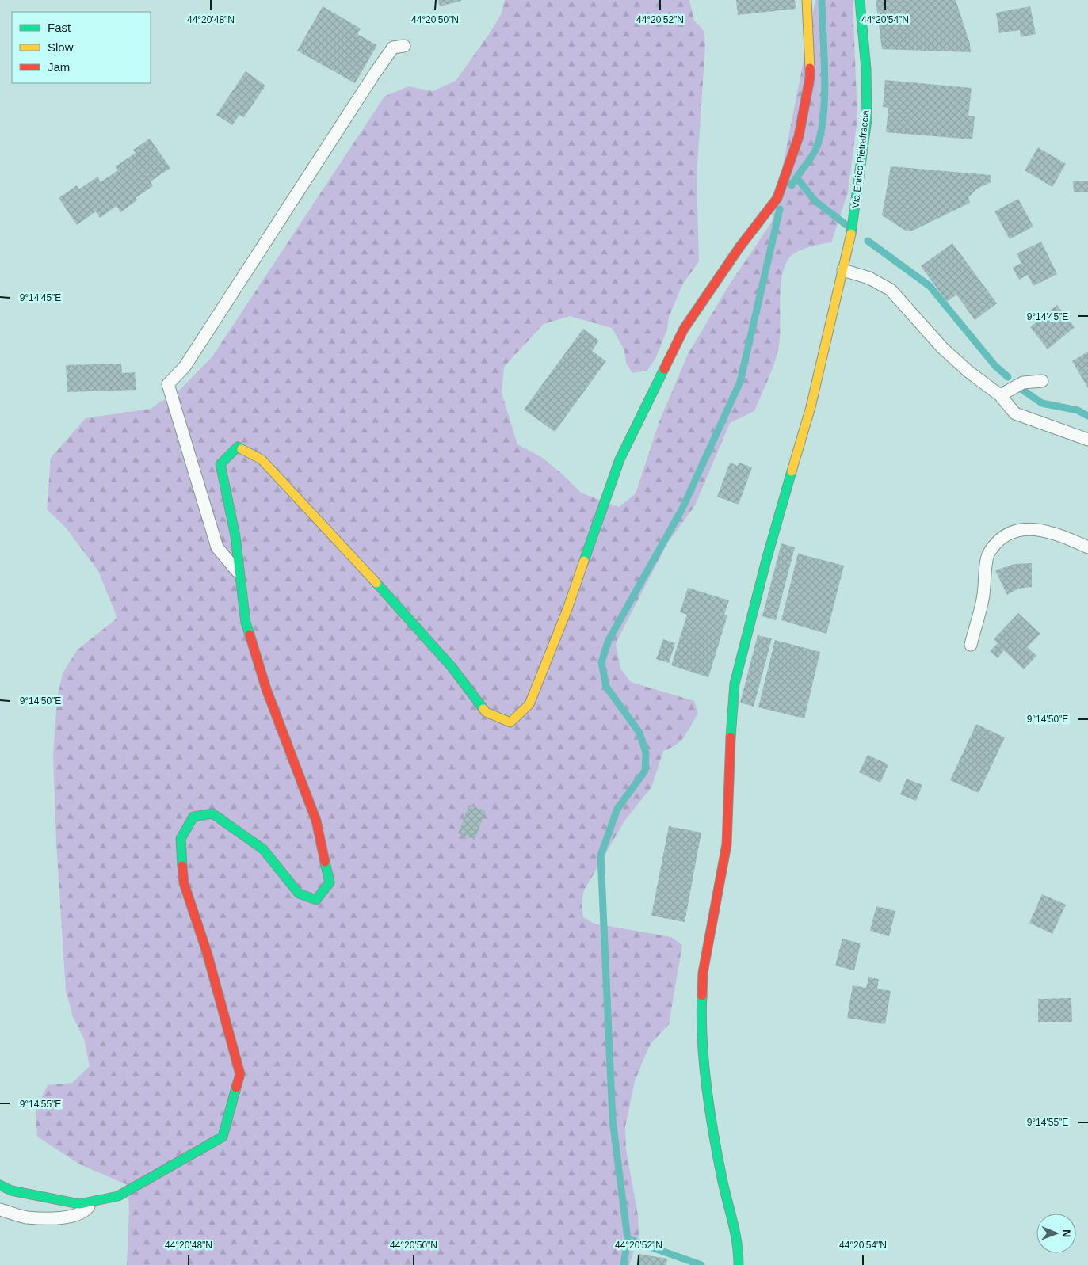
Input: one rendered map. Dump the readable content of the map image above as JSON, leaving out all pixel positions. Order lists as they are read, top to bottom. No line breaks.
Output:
{"streets":{"street":["Via Enrico Pietrafraccia"]},"legend":["Fast","Slow","Jam"],"north":"right","coordinates":["44°20'48\"N","44°20'50\"N","44°20'52\"N","44°20'54\"N","9°14'45\"E","9°14'50\"E","9°14'55\"E"]}
